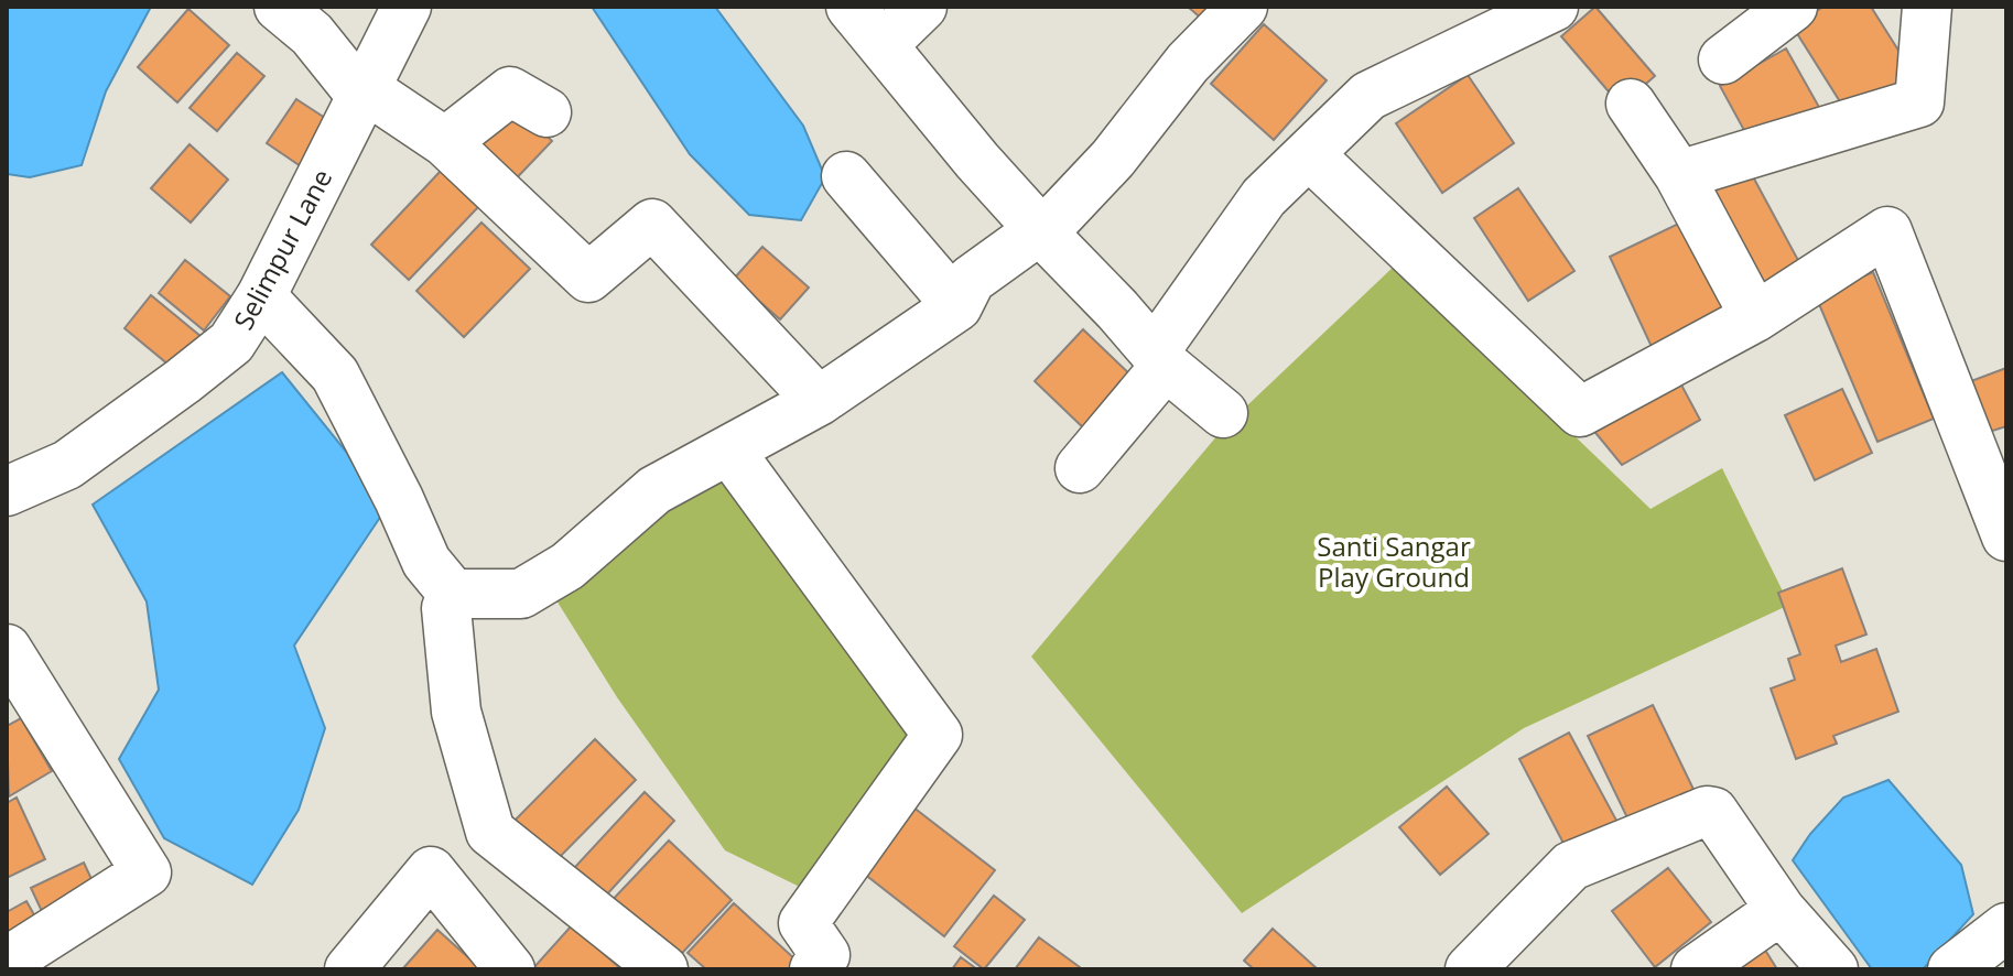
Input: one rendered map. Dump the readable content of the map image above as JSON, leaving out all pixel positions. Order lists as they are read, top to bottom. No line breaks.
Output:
{"streets":{"street":["Selimpur Lane"]},"parks":["Santi Sangar Play Ground"]}
